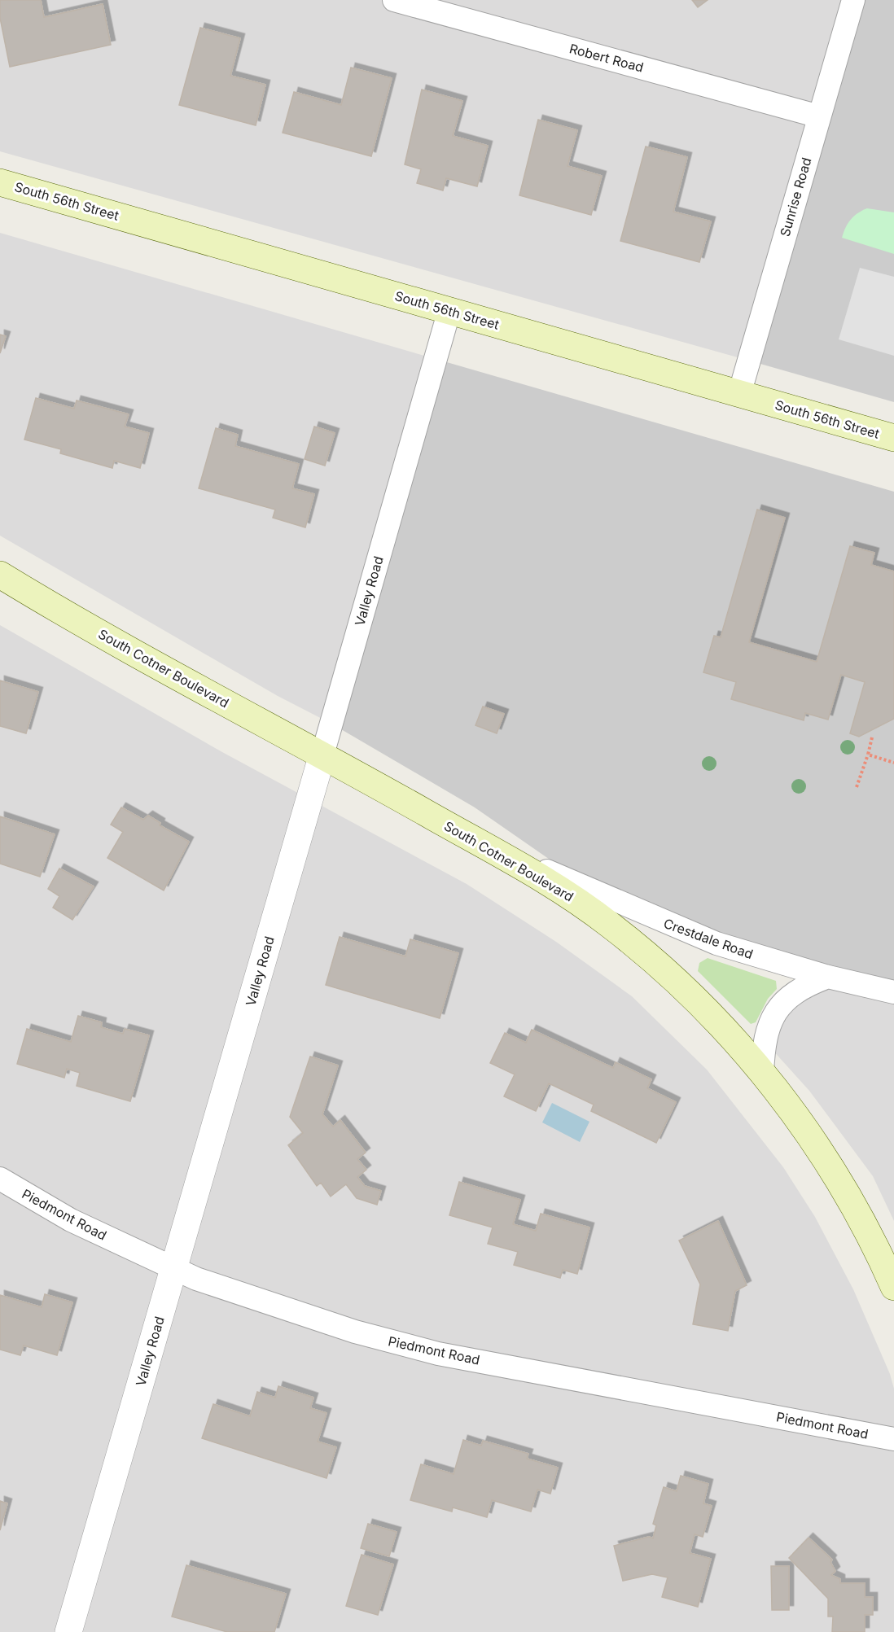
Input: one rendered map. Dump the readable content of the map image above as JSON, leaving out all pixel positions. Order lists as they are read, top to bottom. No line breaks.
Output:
{"streets":{"main road":["South 56th Street","South Cotner Boulevard"],"street":["Robert Road","Sunrise Road","Valley Road","Crestdale Road","Piedmont Road"]},"crossings":[["Robert Road","Sunrise Road"],["Sunrise Road","South 56th Street"],["South 56th Street","Valley Road"],["Valley Road","South Cotner Boulevard"],["Valley Road","Piedmont Road"],["South Cotner Boulevard","Crestdale Road"]]}
